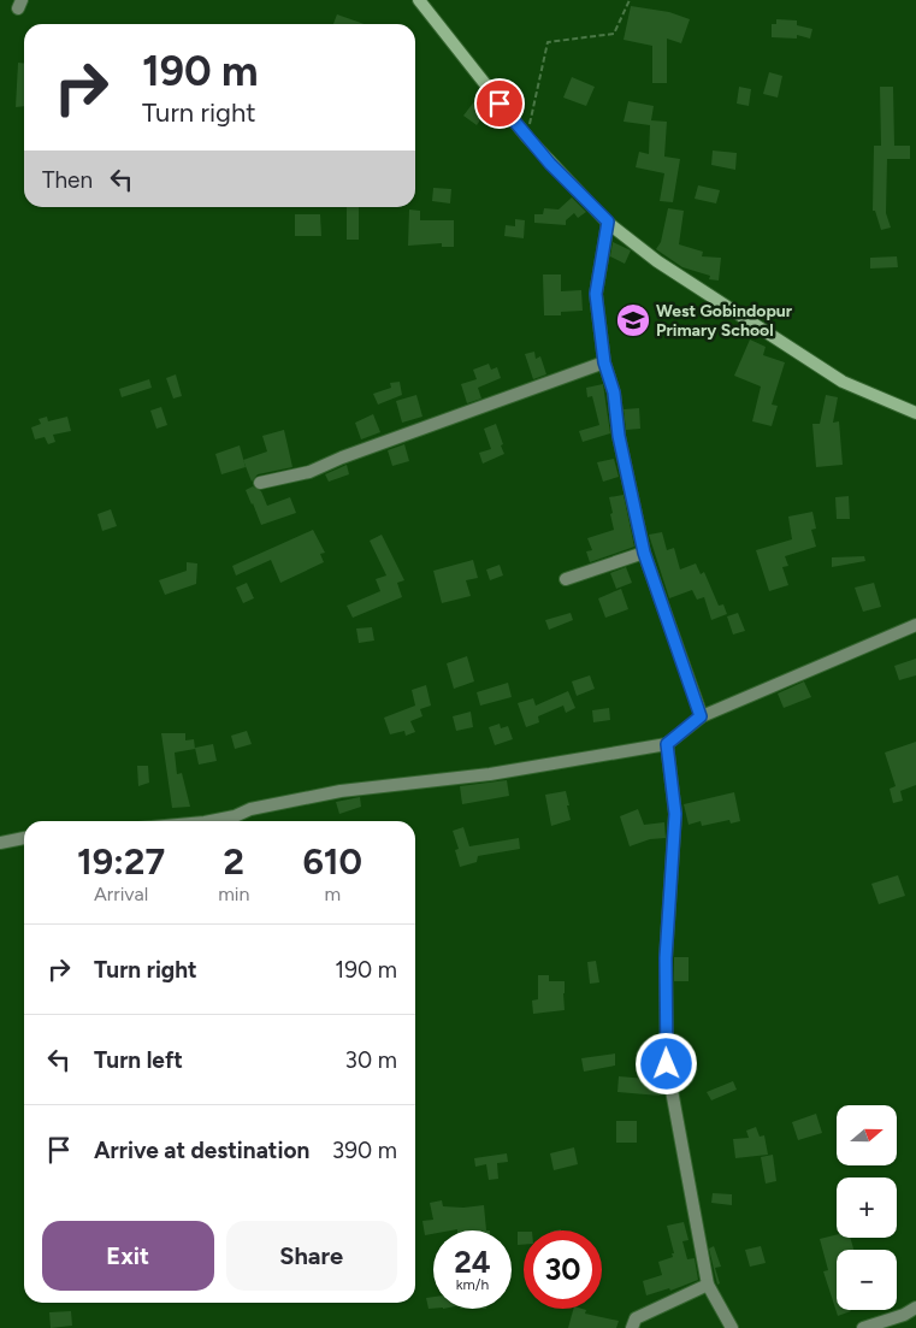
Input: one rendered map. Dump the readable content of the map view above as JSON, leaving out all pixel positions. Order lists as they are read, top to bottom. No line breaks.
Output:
{"places":{"school or university":["West Gobindopur Primary School"]},"north":"right","page":{"turn":["190 m","Turn right"],"then":"Then","eta":["19:27","Arrival","2","min","610","m"],"list":[{"name":"Turn right","value":"190 m"},{"name":"Turn left","value":"30 m"},{"name":"Arrive at destination","value":"390 m"}],"map_buttons":["+","−"],"buttons":["Exit","Share"],"speed":"24 km/h","limit":"30"}}
